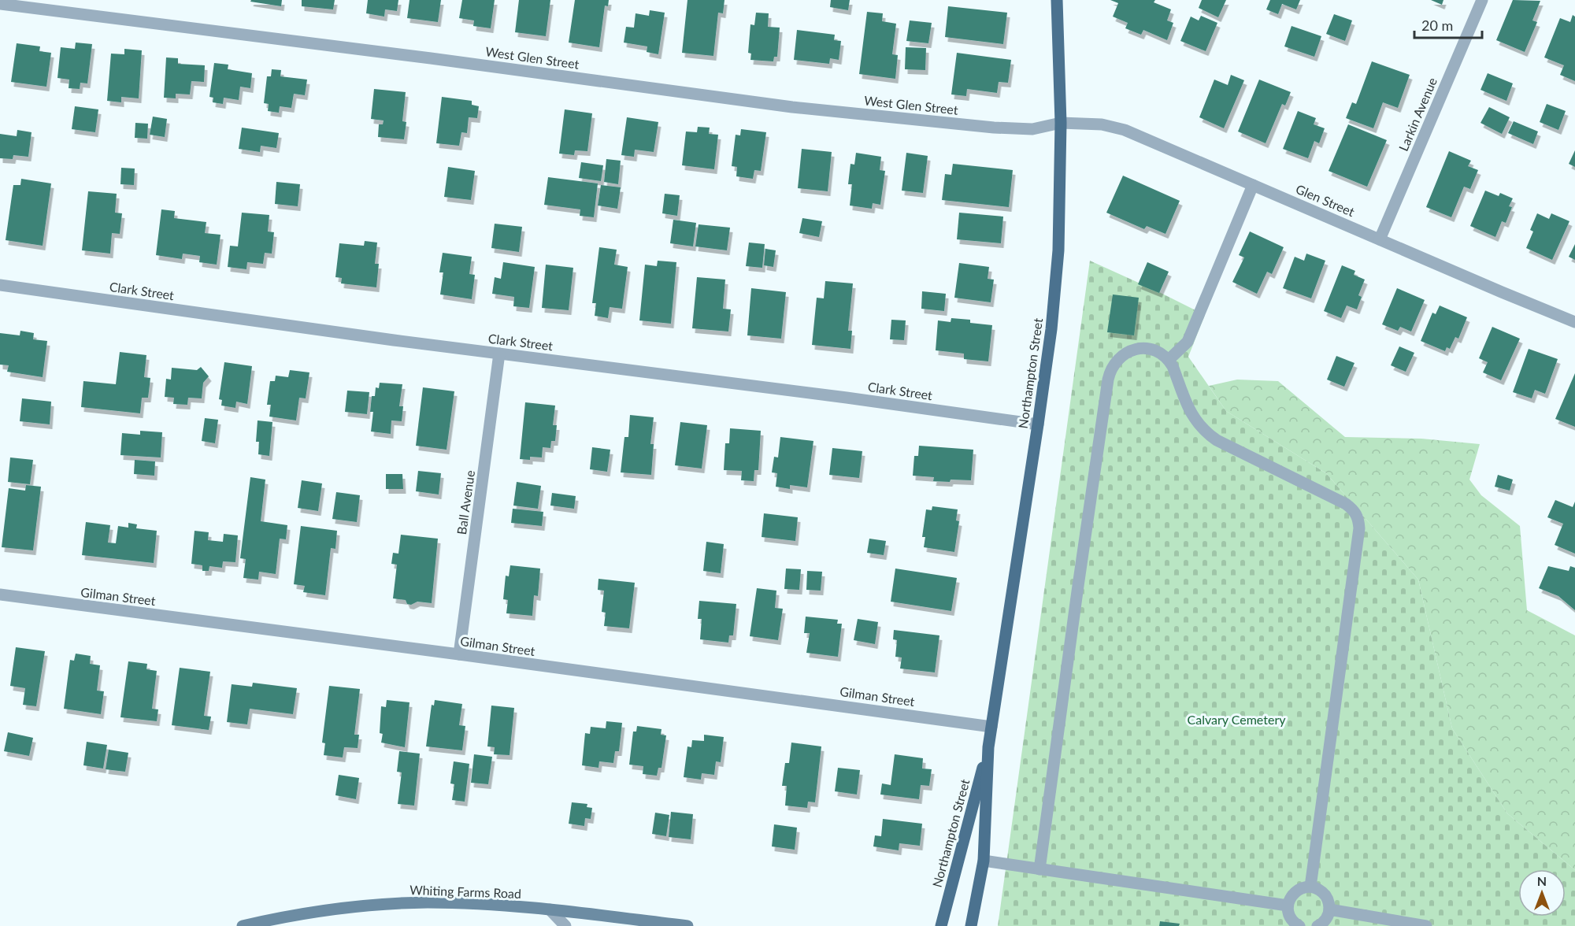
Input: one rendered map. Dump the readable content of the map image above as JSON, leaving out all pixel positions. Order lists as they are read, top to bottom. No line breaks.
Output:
{"streets":{"main road":["Northampton Street","Whiting Farms Road"],"street":["West Glen Street","Larkin Avenue","Glen Street","Clark Street","Ball Avenue","Gilman Street"]},"crossings":[["West Glen Street","Glen Street"],["West Glen Street","Northampton Street"],["Larkin Avenue","Glen Street"],["Glen Street","Northampton Street"],["Clark Street","Northampton Street"],["Clark Street","Ball Avenue"],["Northampton Street","Gilman Street"],["Ball Avenue","Gilman Street"]],"parks":["Calvary Cemetery"],"scale_bar":"20 m","north":"top"}
